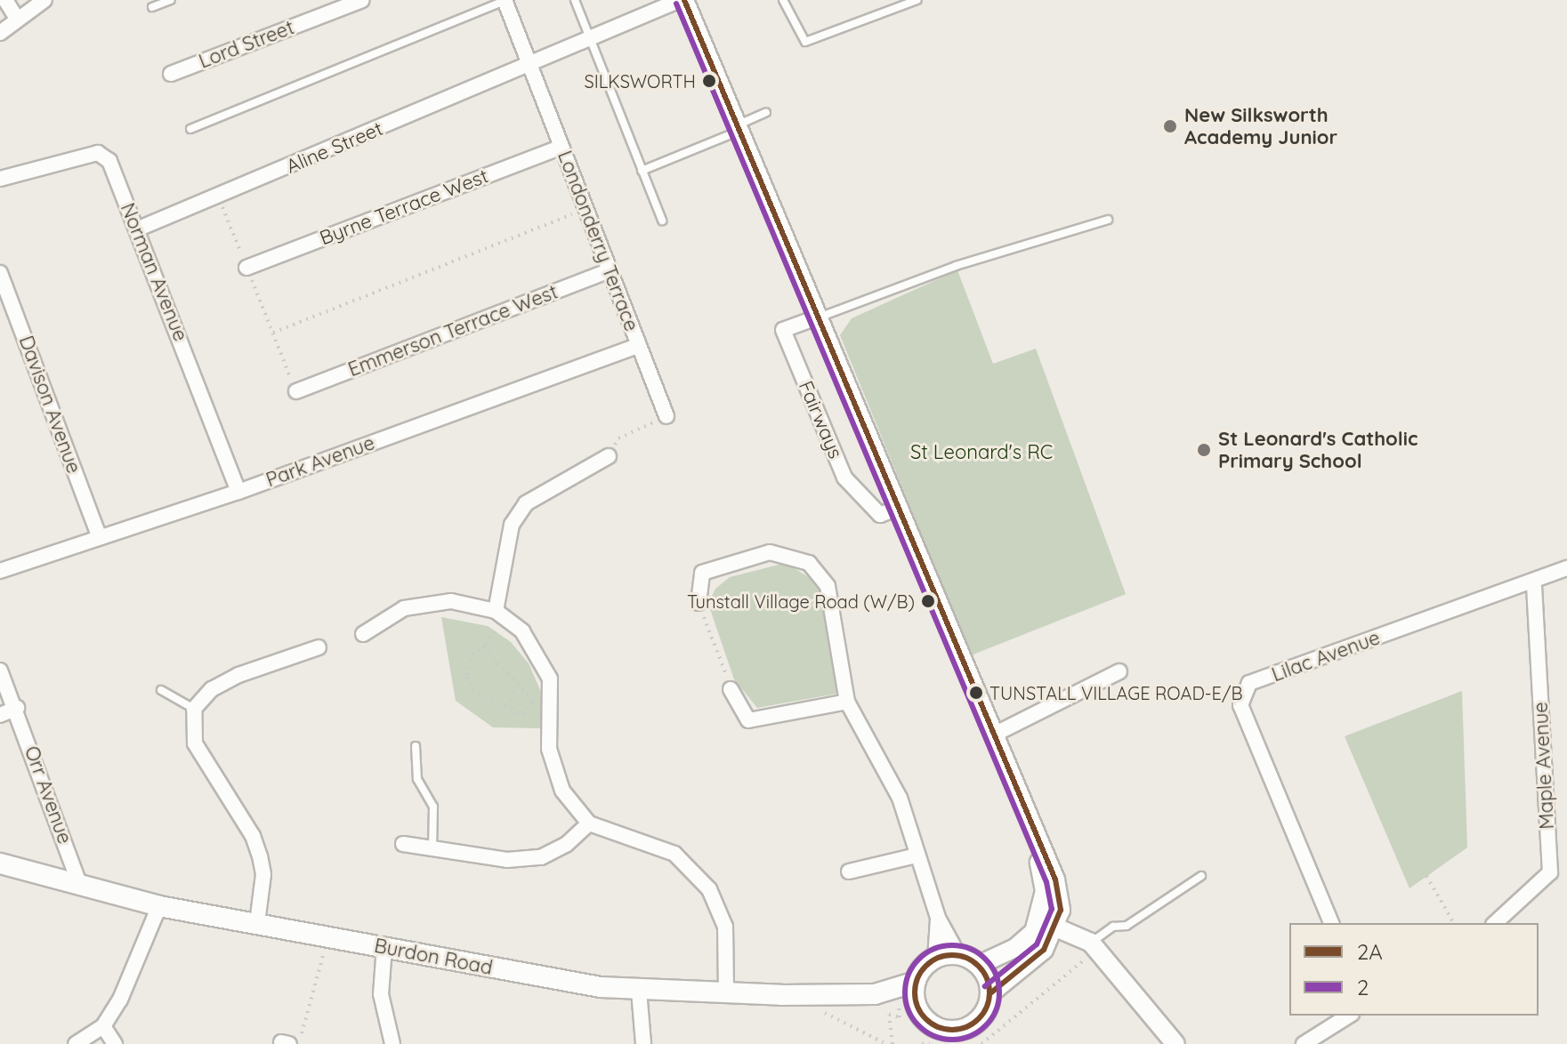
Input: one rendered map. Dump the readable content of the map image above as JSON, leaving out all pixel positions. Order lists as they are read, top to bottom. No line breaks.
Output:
{"streets":{"main road":["Burdon Road"],"street":["Lord Street","Aline Street","Byrne Terrace West","Londonderry Terrace","Norman Avenue","Emmerson Terrace West","Davison Avenue","Fairways","Park Avenue","Lilac Avenue","Maple Avenue","Orr Avenue"]},"crossings":[["Aline Street","Londonderry Terrace"],["Aline Street","Norman Avenue"],["Byrne Terrace West","Londonderry Terrace"],["Londonderry Terrace","Emmerson Terrace West"],["Londonderry Terrace","Park Avenue"],["Norman Avenue","Park Avenue"],["Davison Avenue","Park Avenue"],["Lilac Avenue","Maple Avenue"],["Orr Avenue","Burdon Road"]],"parks":["St Leonard's RC"],"places":["SILKSWORTH","New Silksworth Academy Junior","St Leonard's Catholic Primary School","Tunstall Village Road (W/B)","TUNSTALL VILLAGE ROAD-E/B"],"lines":["transit line 2A","transit line 2"],"legend":["2A","2"]}
